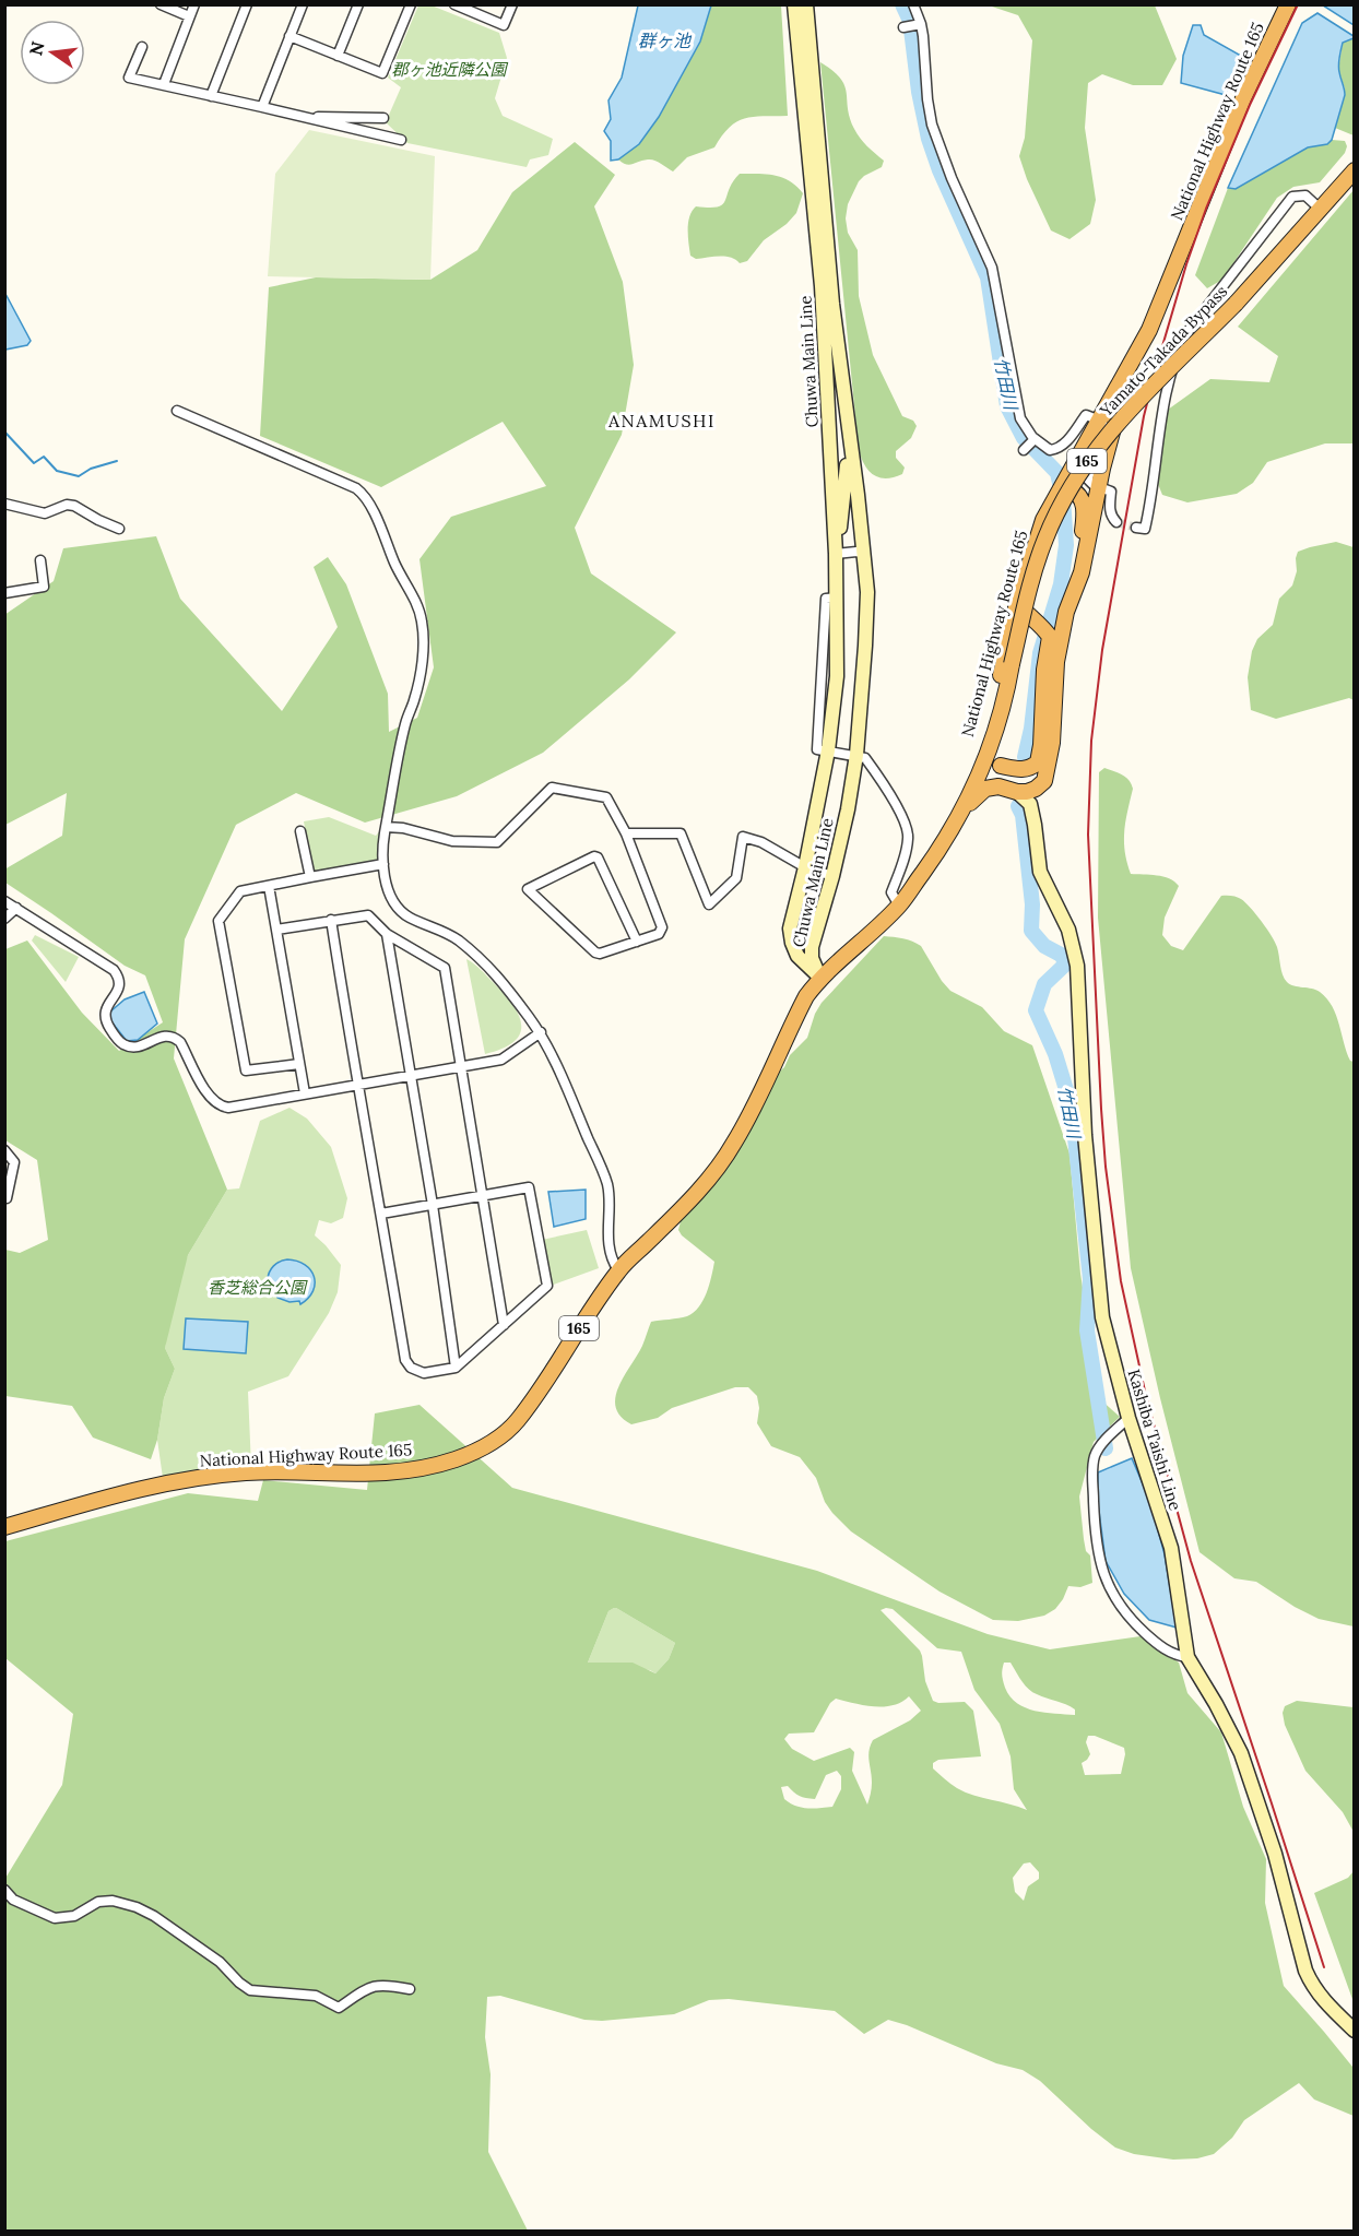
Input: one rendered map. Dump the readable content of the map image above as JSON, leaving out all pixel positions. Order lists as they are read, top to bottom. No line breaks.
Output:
{"streets":{"highway":["National Highway Route 165","Yamato-Takada Bypass","165"],"main road":["Chuwa Main Line","Kashiba Taishi Line"]},"crossings":[["National Highway Route 165","Chuwa Main Line"],["National Highway Route 165","165"],["National Highway Route 165","Kashiba Taishi Line"],["Yamato-Takada Bypass","165"]],"districts":["ANAMUSHI"],"water":["群ヶ池","竹田川"],"parks":["郡ヶ池近隣公園","香芝総合公園"],"north":"left"}
